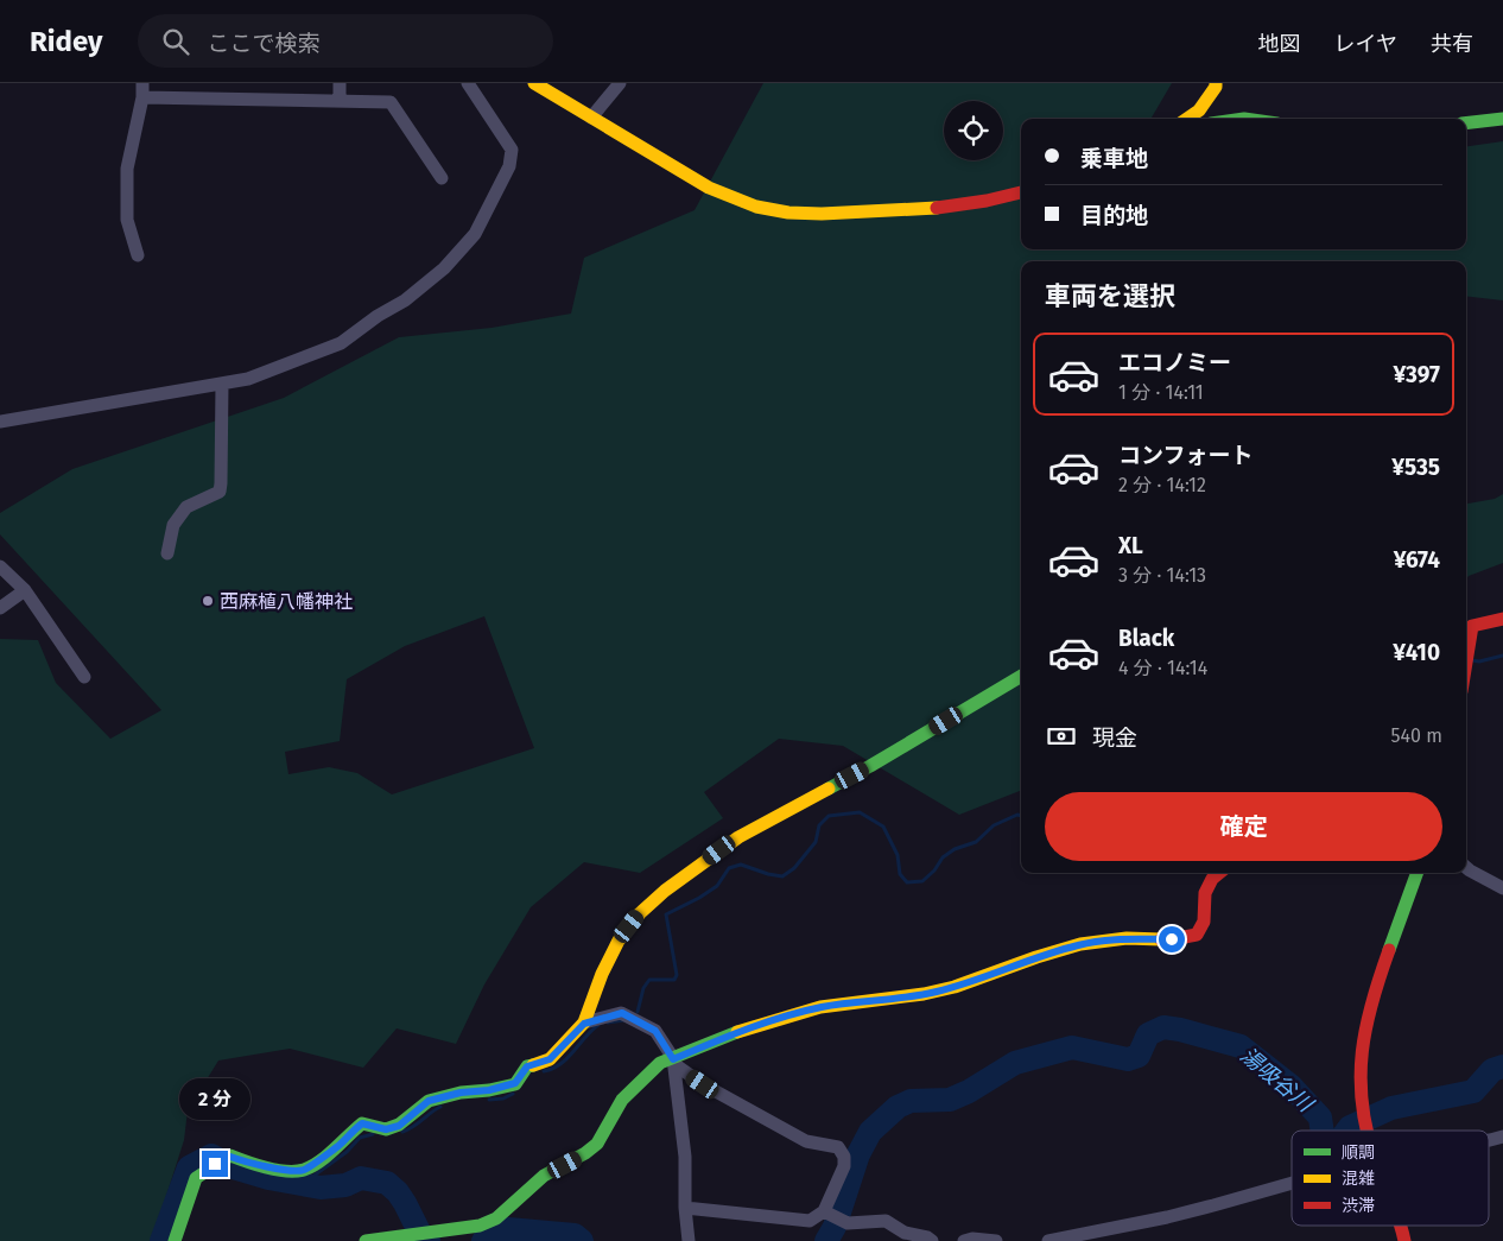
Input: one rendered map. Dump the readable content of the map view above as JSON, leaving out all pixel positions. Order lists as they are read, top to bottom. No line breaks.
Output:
{"water":["湯吸谷川"],"places":["西麻植八幡神社"],"legend":["順調","混雑","渋滞"],"page":{"header":"Ridey","search":"ここで検索","nav":["地図","レイヤ","共有"],"banner":["乗車地","目的地"],"heading":"車両を選択","list":[{"name":"エコノミー","note":"1 分 · 14:11","value":"¥397"},{"name":"コンフォート","note":"2 分 · 14:12","value":"¥535"},{"name":"XL","note":"3 分 · 14:13","value":"¥674"},{"name":"Black","note":"4 分 · 14:14","value":"¥410"}],"pay":["現金","540 m"],"buttons":"確定","bubble":"2 分"}}
